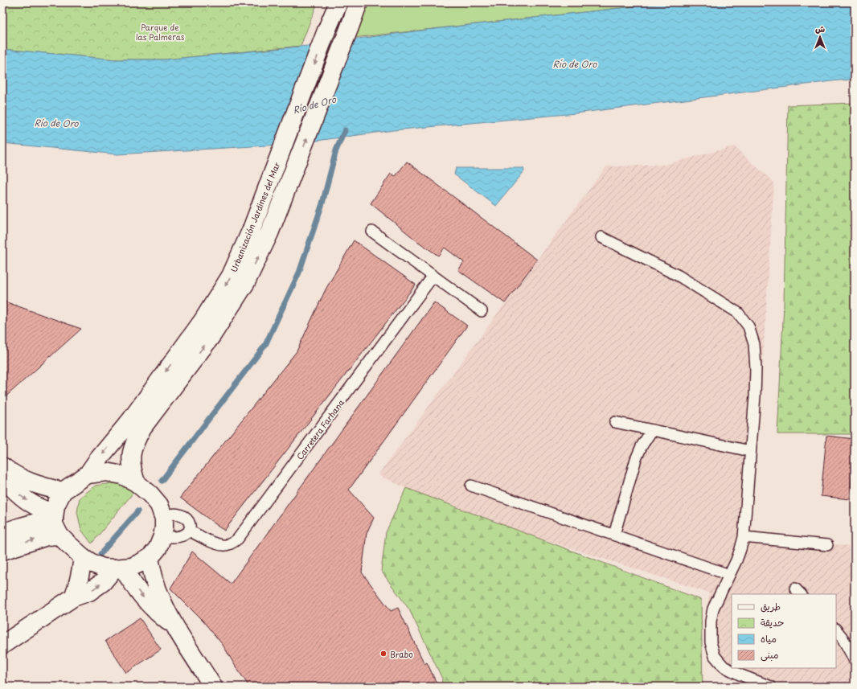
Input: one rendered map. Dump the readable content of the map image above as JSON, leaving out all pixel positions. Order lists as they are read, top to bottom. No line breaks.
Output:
{"streets":{"street":["Urbanización Jardines del Mar"],"lane":["Carretera Farhana"]},"water":["Río de Oro"],"parks":["Parque de las Palmeras"],"places":["Brabo"],"legend":["طريق","حديقة","مياه","مبنى"],"north":"top"}
